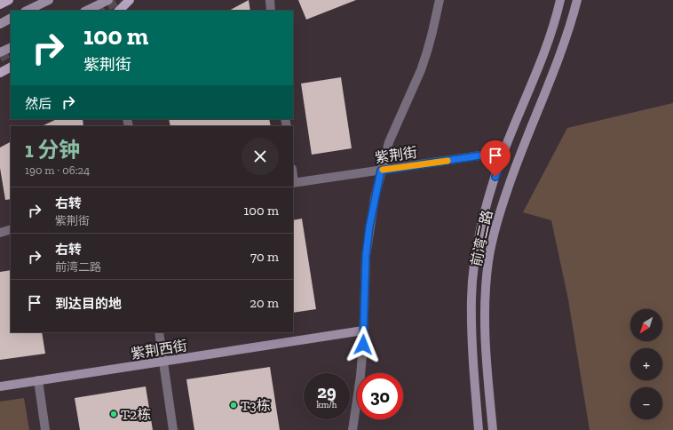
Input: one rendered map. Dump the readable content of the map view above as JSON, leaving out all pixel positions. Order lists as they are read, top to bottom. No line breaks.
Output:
{"streets":{"street":["紫荆街","前湾二路","紫荆西街"]},"crossings":[["紫荆街","前湾二路"]],"places":["T3栋","T2栋"],"north":"bottom left","page":{"turn":["100 m","紫荆街"],"then":"然后","heading":["1 分钟","190 m · 06:24"],"list":[{"name":"右转","note":"紫荆街","value":"100 m"},{"name":"右转","note":"前湾二路","value":"70 m"},{"name":"到达目的地","value":"20 m"}],"map_buttons":["+","−"],"speed":"29 km/h","limit":"30"}}
